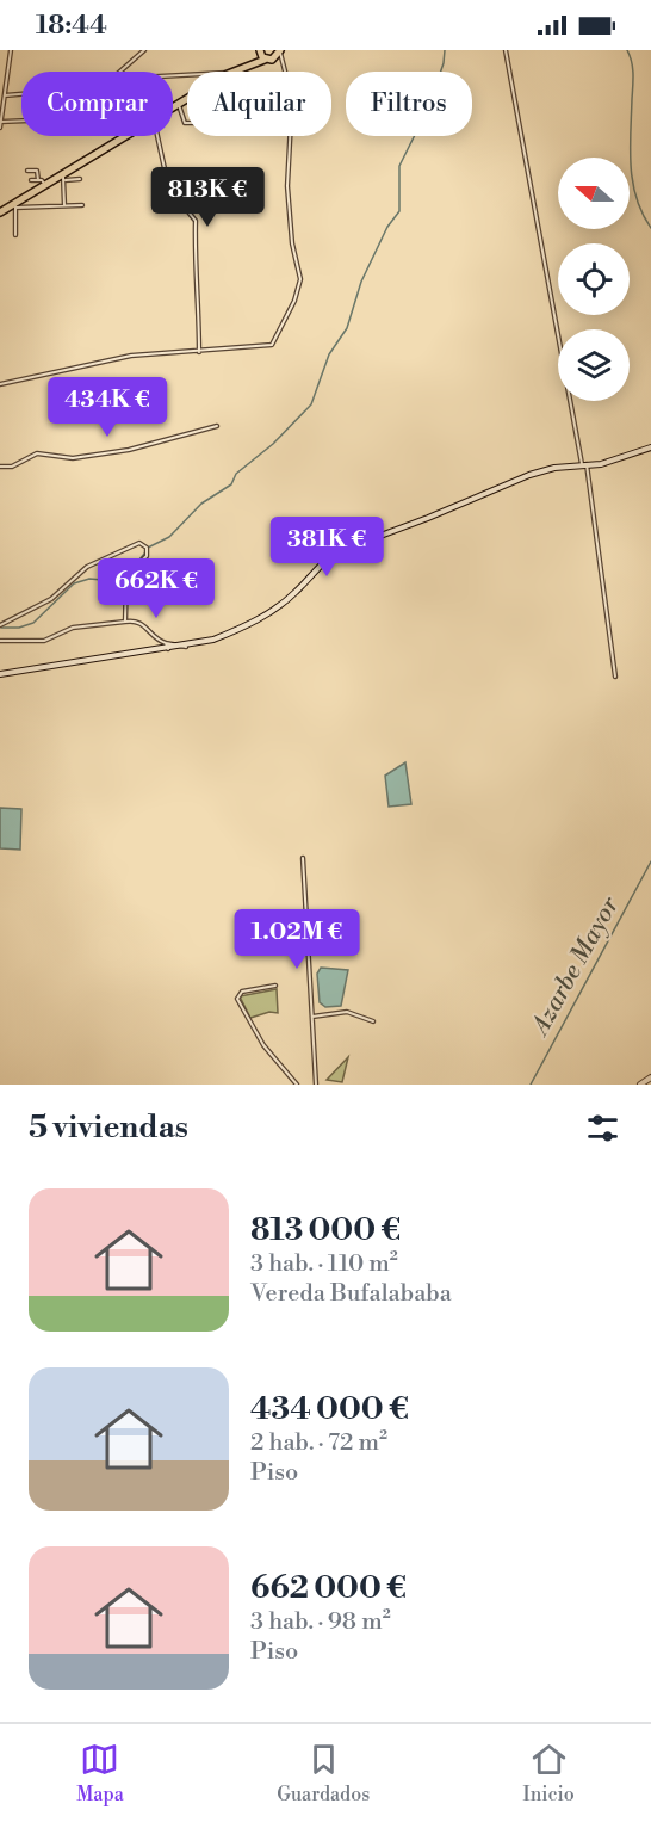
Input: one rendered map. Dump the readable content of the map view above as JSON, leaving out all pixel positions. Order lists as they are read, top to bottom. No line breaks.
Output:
{"water":["Azarbe Mayor"],"north":"left","page":{"status":"18:44","chip":["Comprar","Alquilar","Filtros"],"price":["813K €","434K €","381K €","662K €","1.02M €"],"heading":"5 viviendas","list":[{"name":"813 000 €","note":"3 hab. · 110 m² · Vereda Bufalababa"},{"name":"434 000 €","note":"2 hab. · 72 m² · Piso"},{"name":"662 000 €","note":"3 hab. · 98 m² · Piso"}],"tabs":["Mapa","Guardados","Inicio"]}}
